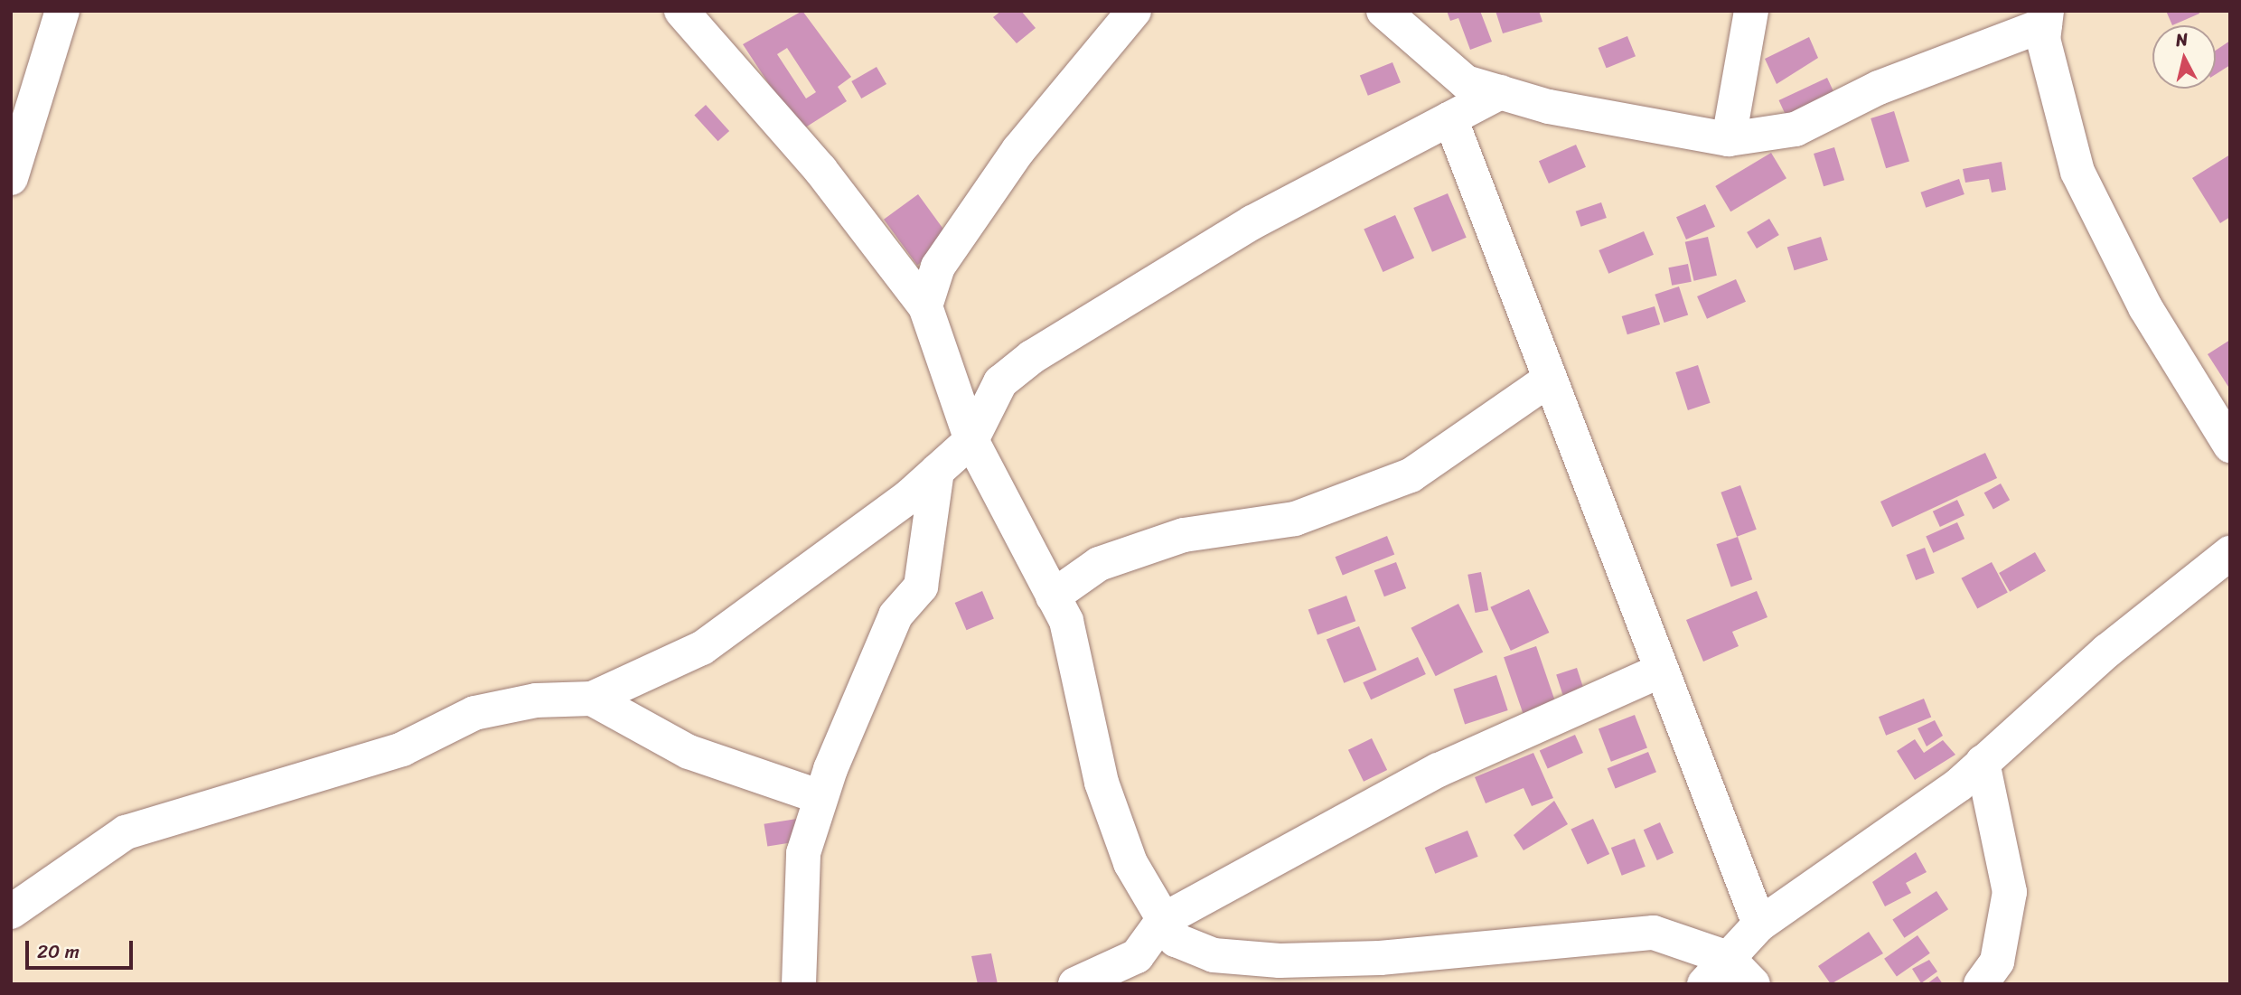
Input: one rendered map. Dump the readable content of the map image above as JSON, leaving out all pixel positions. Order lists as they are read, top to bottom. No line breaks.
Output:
{"scale_bar":"20 m","north":"top"}
